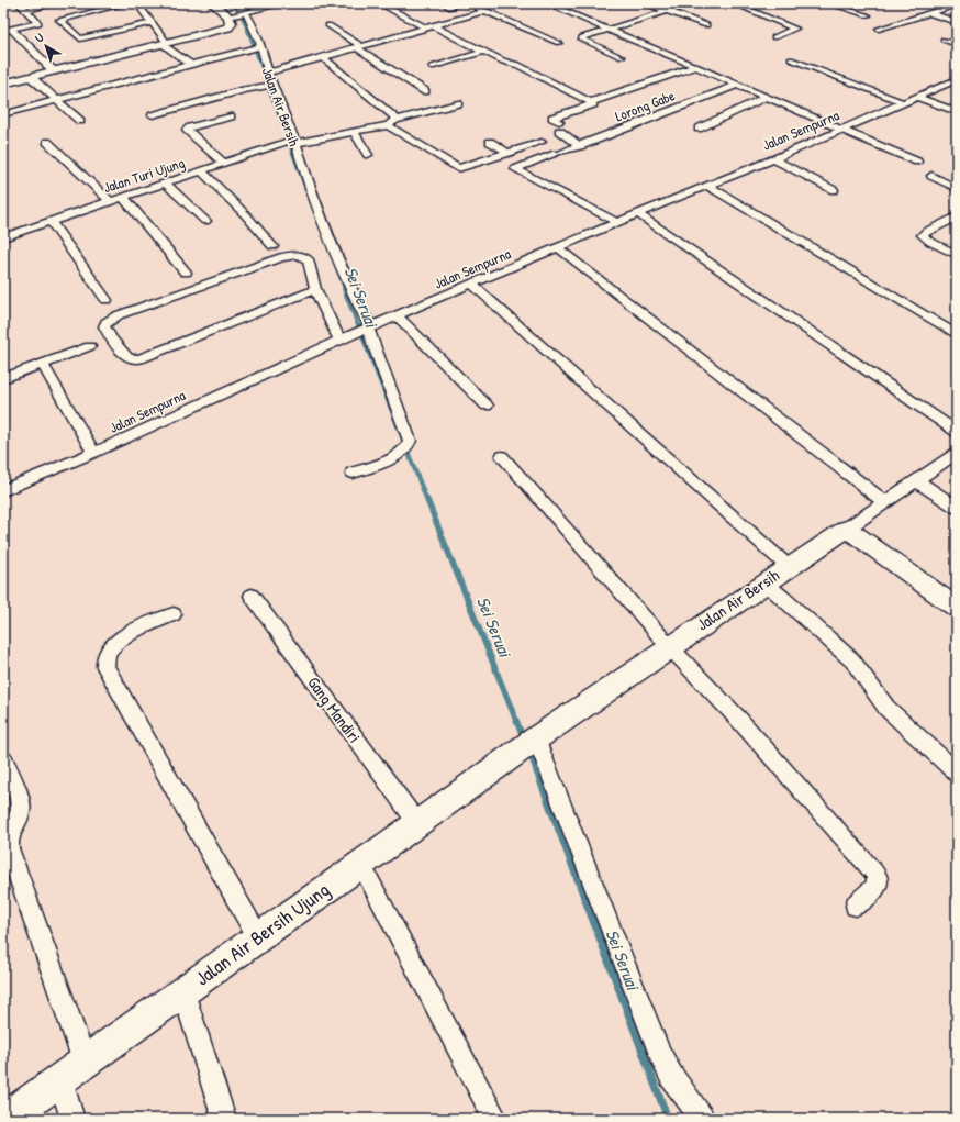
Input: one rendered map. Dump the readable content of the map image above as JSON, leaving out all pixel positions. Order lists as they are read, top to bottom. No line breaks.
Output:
{"streets":{"street":["Lorong Gabe","Jalan Air Bersih","Jalan Sempurna","Jalan Turi Ujung","Gang Mandiri","Jalan Air Bersih Ujung"]},"crossings":[["Lorong Gabe","Jalan Sempurna"],["Jalan Air Bersih","Jalan Sempurna"],["Jalan Air Bersih","Jalan Turi Ujung"],["Jalan Air Bersih","Jalan Air Bersih Ujung"],["Gang Mandiri","Jalan Air Bersih Ujung"]],"water":["Sei Seruai"],"north":"top left"}
